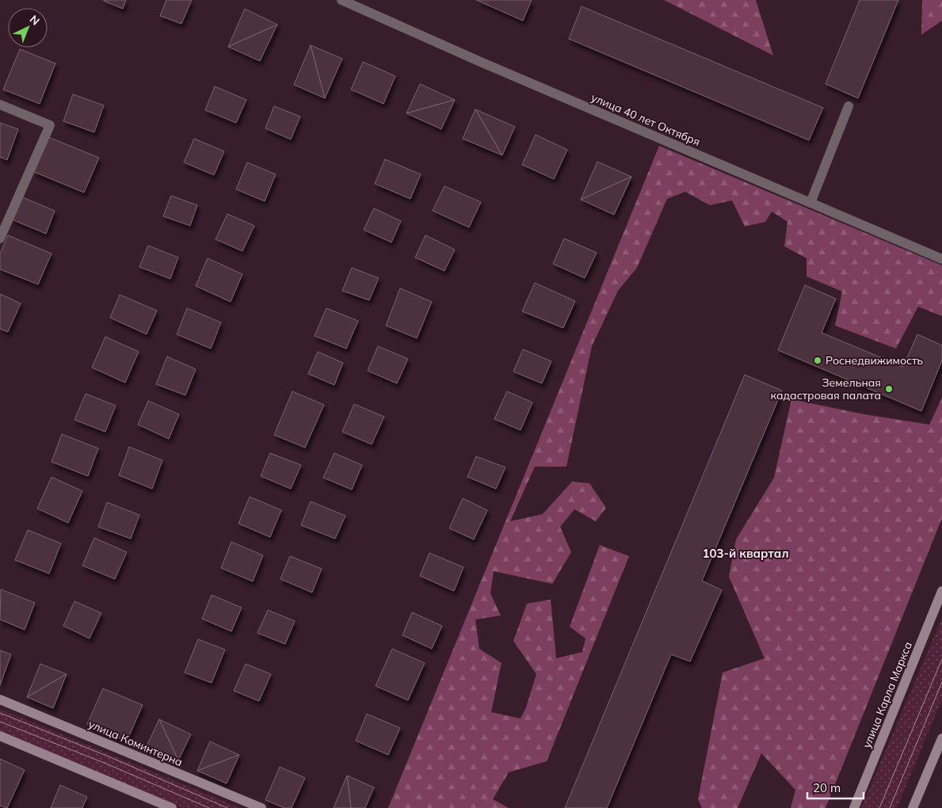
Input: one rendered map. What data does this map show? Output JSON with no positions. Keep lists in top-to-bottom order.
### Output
{
  "streets": {
    "street": ["улица 40 лет Октября", "улица Карла Маркса", "улица Коминтерна"]
  },
  "districts": ["103-й квартал"],
  "places": ["Роснедвижимость", "Земельная кадастровая палата"],
  "scale_bar": "20 m",
  "north": "top right"
}
